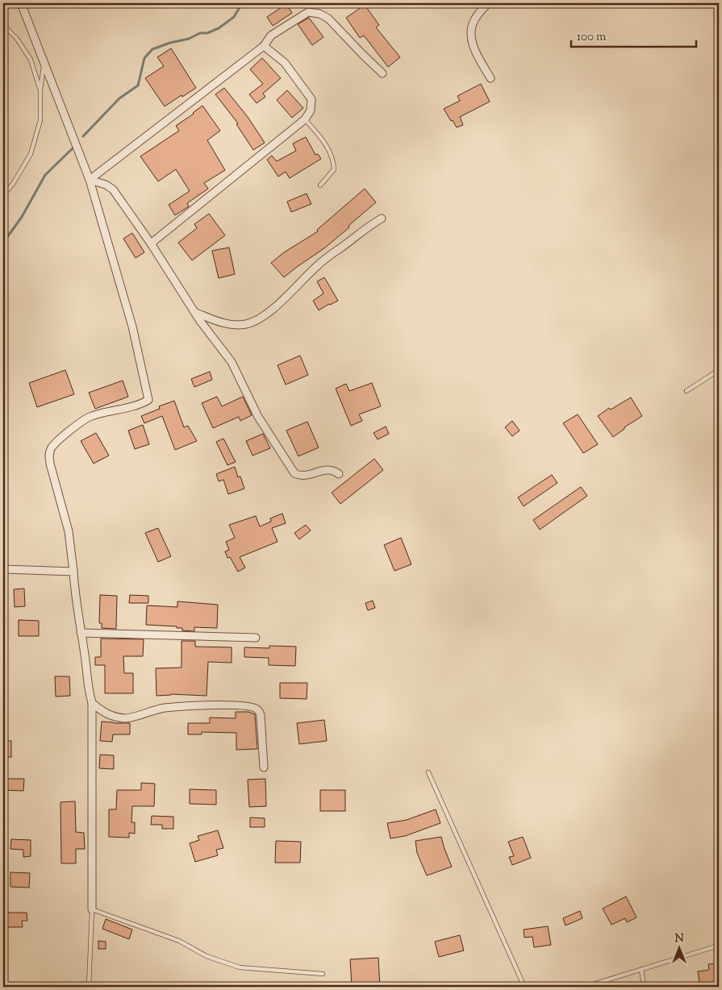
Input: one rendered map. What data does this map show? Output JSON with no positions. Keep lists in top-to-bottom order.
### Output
{
  "scale_bar": "100 m",
  "north": "top"
}
